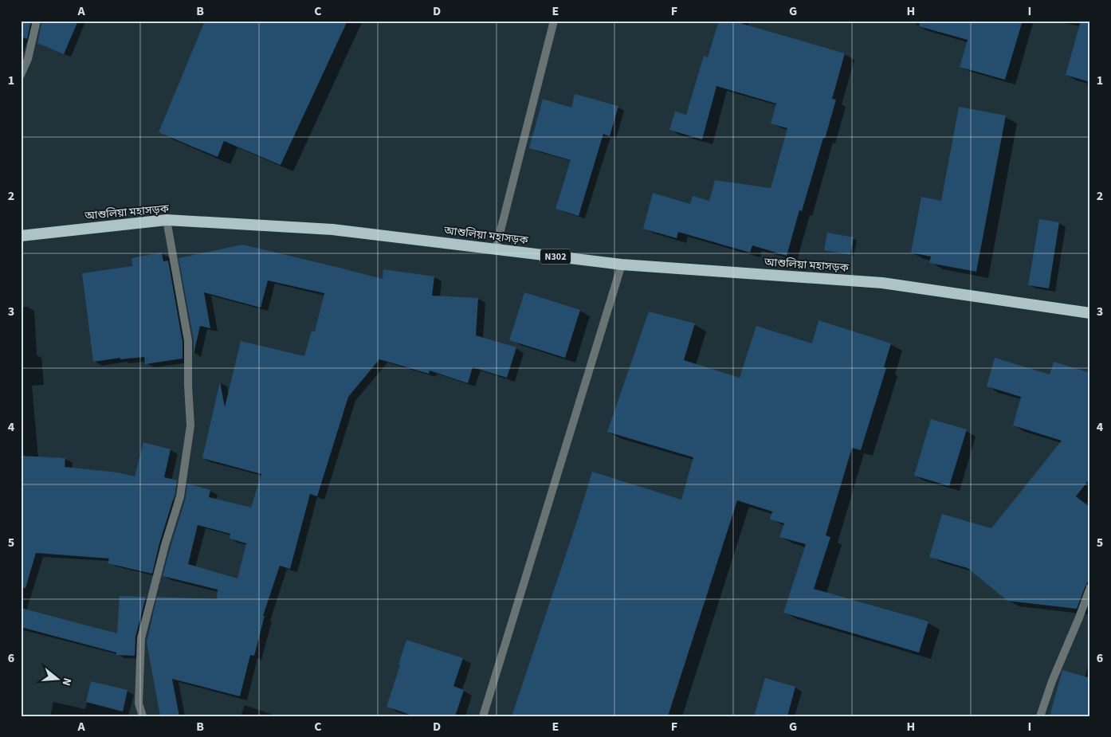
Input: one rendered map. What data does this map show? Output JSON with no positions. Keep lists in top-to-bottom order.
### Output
{
  "streets": {
    "highway": ["আশুলিয়া মহাসড়ক", "N302"]
  },
  "north": "right",
  "grid": {
    "columns": [
      "A",
      "B",
      "C",
      "D",
      "E",
      "F",
      "G",
      "H",
      "I"
    ],
    "rows": [
      "1",
      "2",
      "3",
      "4",
      "5",
      "6"
    ]
  }
}
